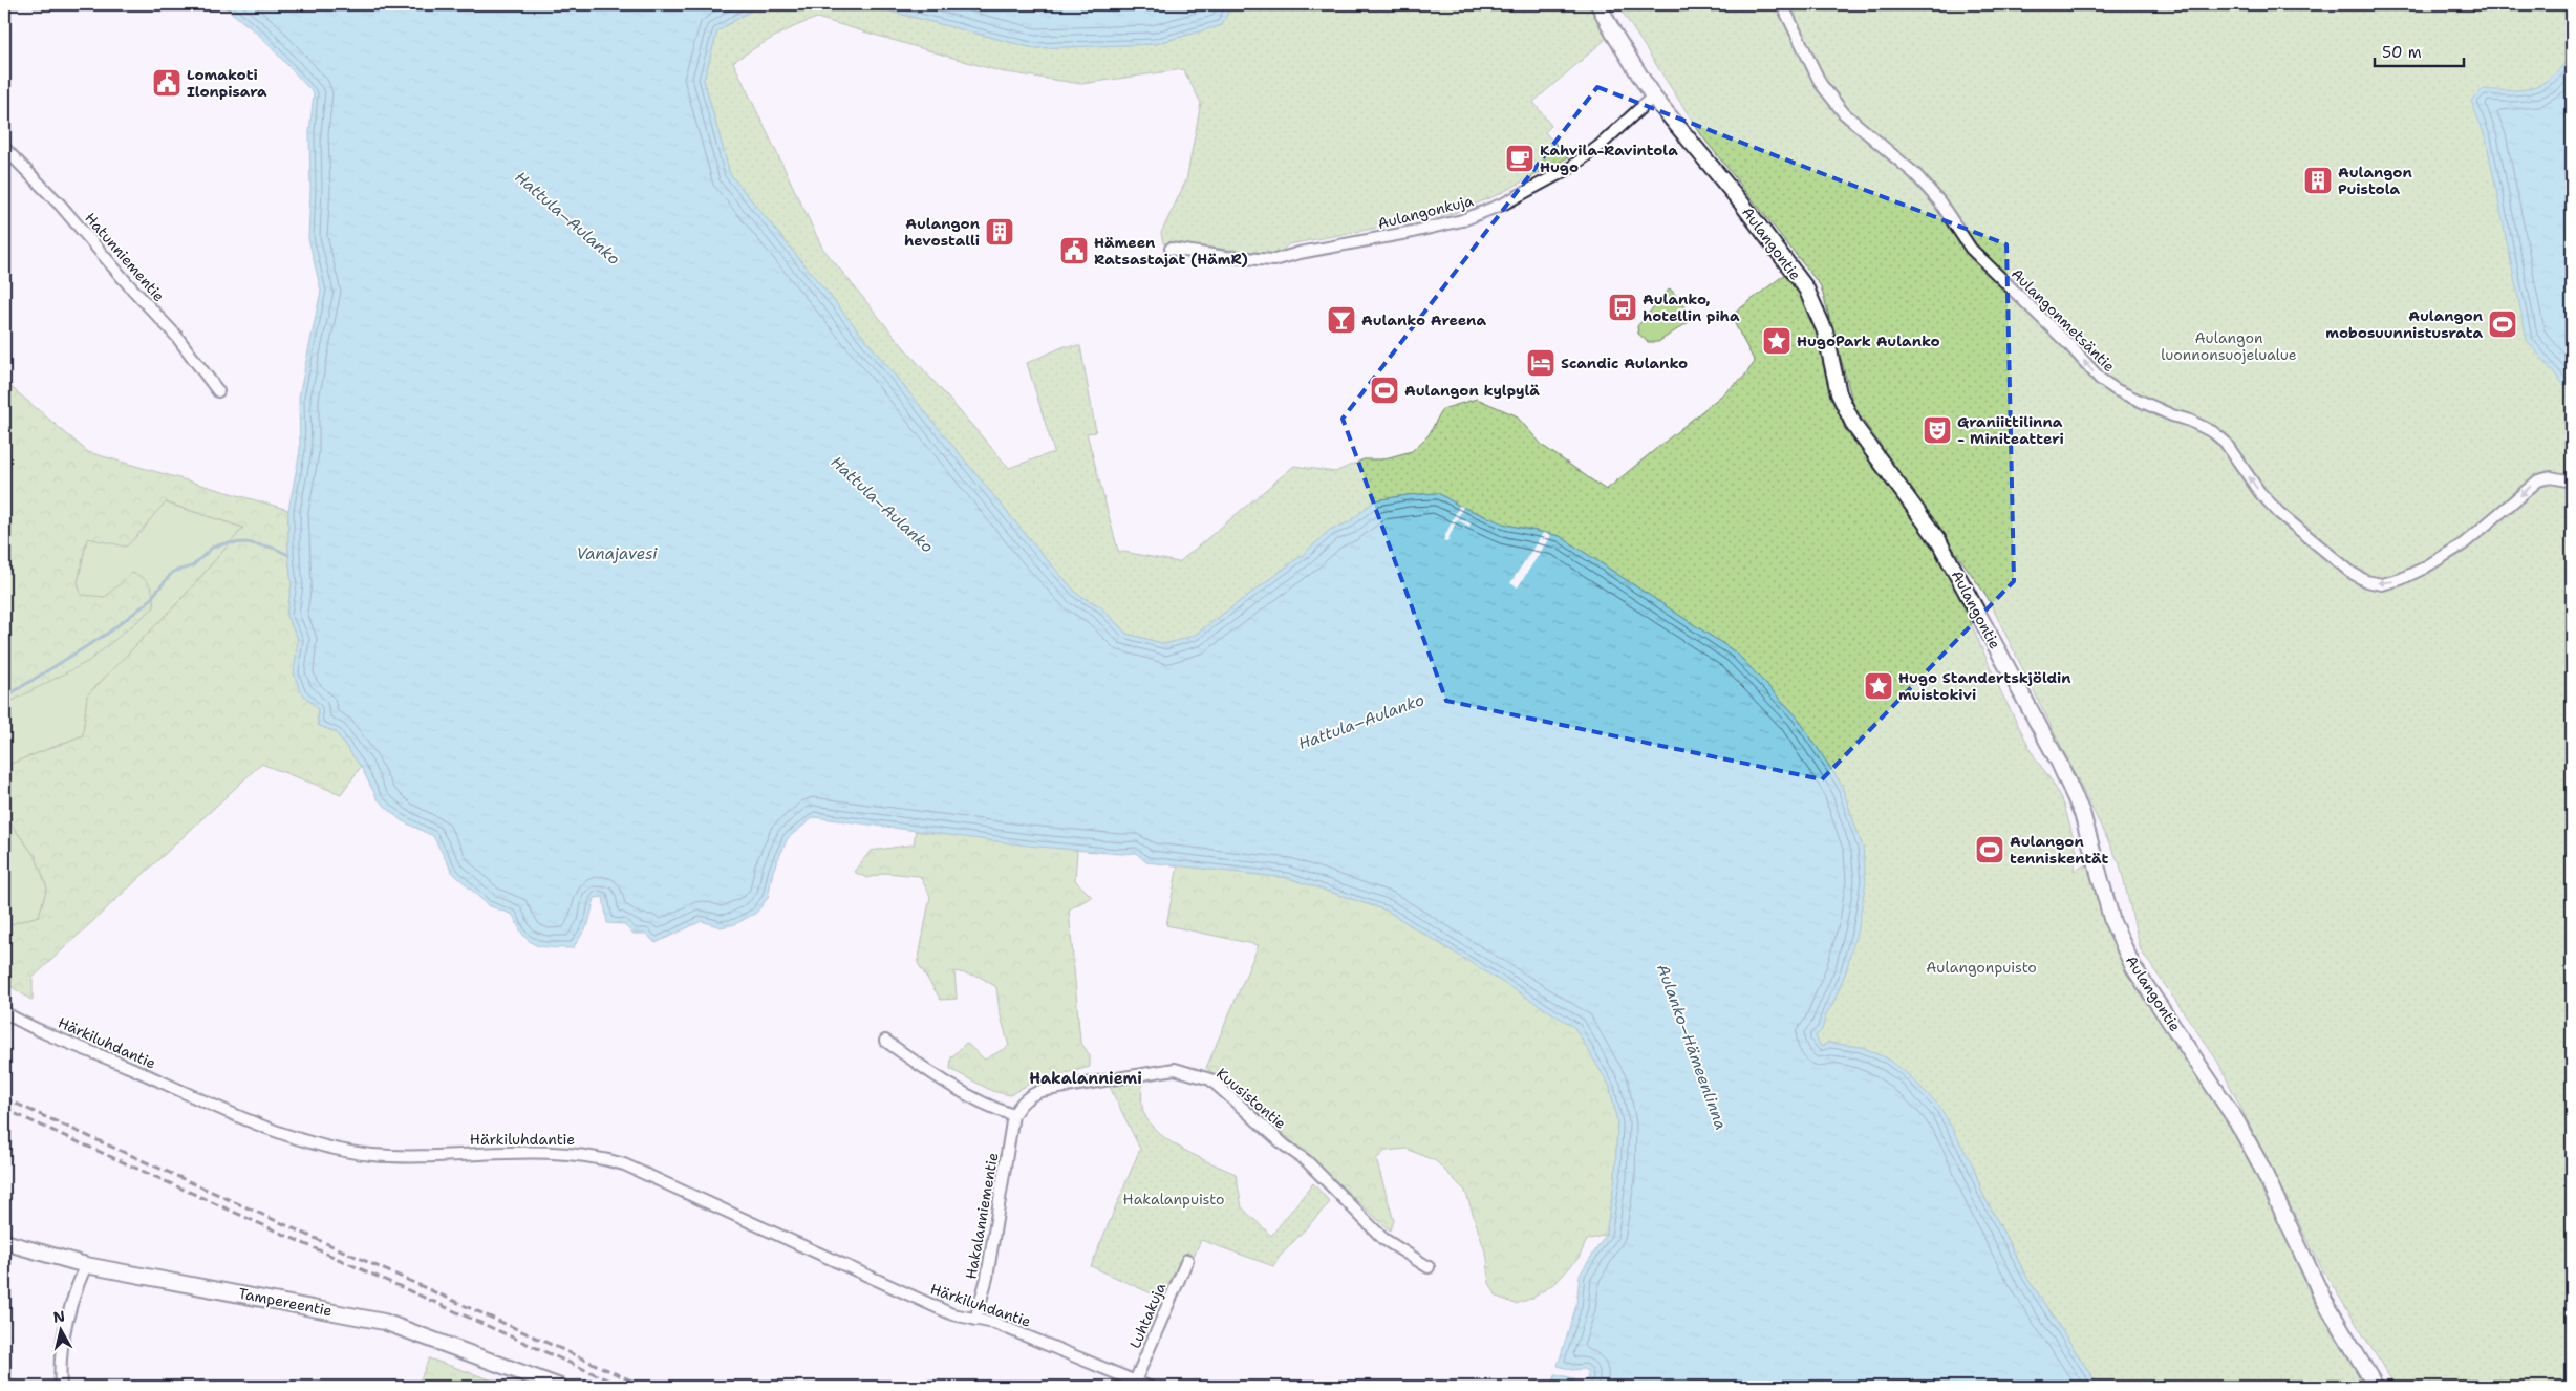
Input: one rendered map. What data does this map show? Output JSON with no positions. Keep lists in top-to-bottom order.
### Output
{
  "streets": {
    "main road": ["Aulangontie", "Tampereentie"],
    "street": [
      "Aulangonkuja",
      "Hatunniementie",
      "Aulangonmetsäntie",
      "Härkiluhdantie",
      "Kuusistontie",
      "Hakalanniementie",
      "Luhtakuja"
    ]
  },
  "crossings": [
    ["Aulangonkuja", "Aulangontie"],
    ["Härkiluhdantie", "Hakalanniementie"],
    ["Härkiluhdantie", "Luhtakuja"],
    ["Kuusistontie", "Hakalanniementie"]
  ],
  "one_way": ["Aulangonmetsäntie"],
  "districts": ["Hakalanniemi"],
  "water": ["Hattula–Aulanko", "Vanajavesi", "Aulanko–Hämeenlinna"],
  "parks": ["Aulangon luonnonsuojelualue", "Aulangonpuisto", "Hakalanpuisto"],
  "places": {
    "public building": ["Lomakoti Ilonpisara", "Hämeen Ratsastajat (HämR)"],
    "cafe": ["Kahvila-Ravintola Hugo"],
    "building": ["Aulangon Puistola", "Aulangon hevostalli"],
    "bus stop": ["Aulanko, hotellin piha"],
    "bar": ["Aulanko Areena"],
    "sports": ["Aulangon mobosuunnistusrata", "Aulangon kylpylä", "Aulangon tenniskentät"],
    "place": ["HugoPark Aulanko", "Hugo Standertskjöldin muistokivi"],
    "hotel": ["Scandic Aulanko"],
    "theatre": ["Graniittilinna - Miniteatteri"]
  },
  "scale_bar": "50 m",
  "north": "top"
}
